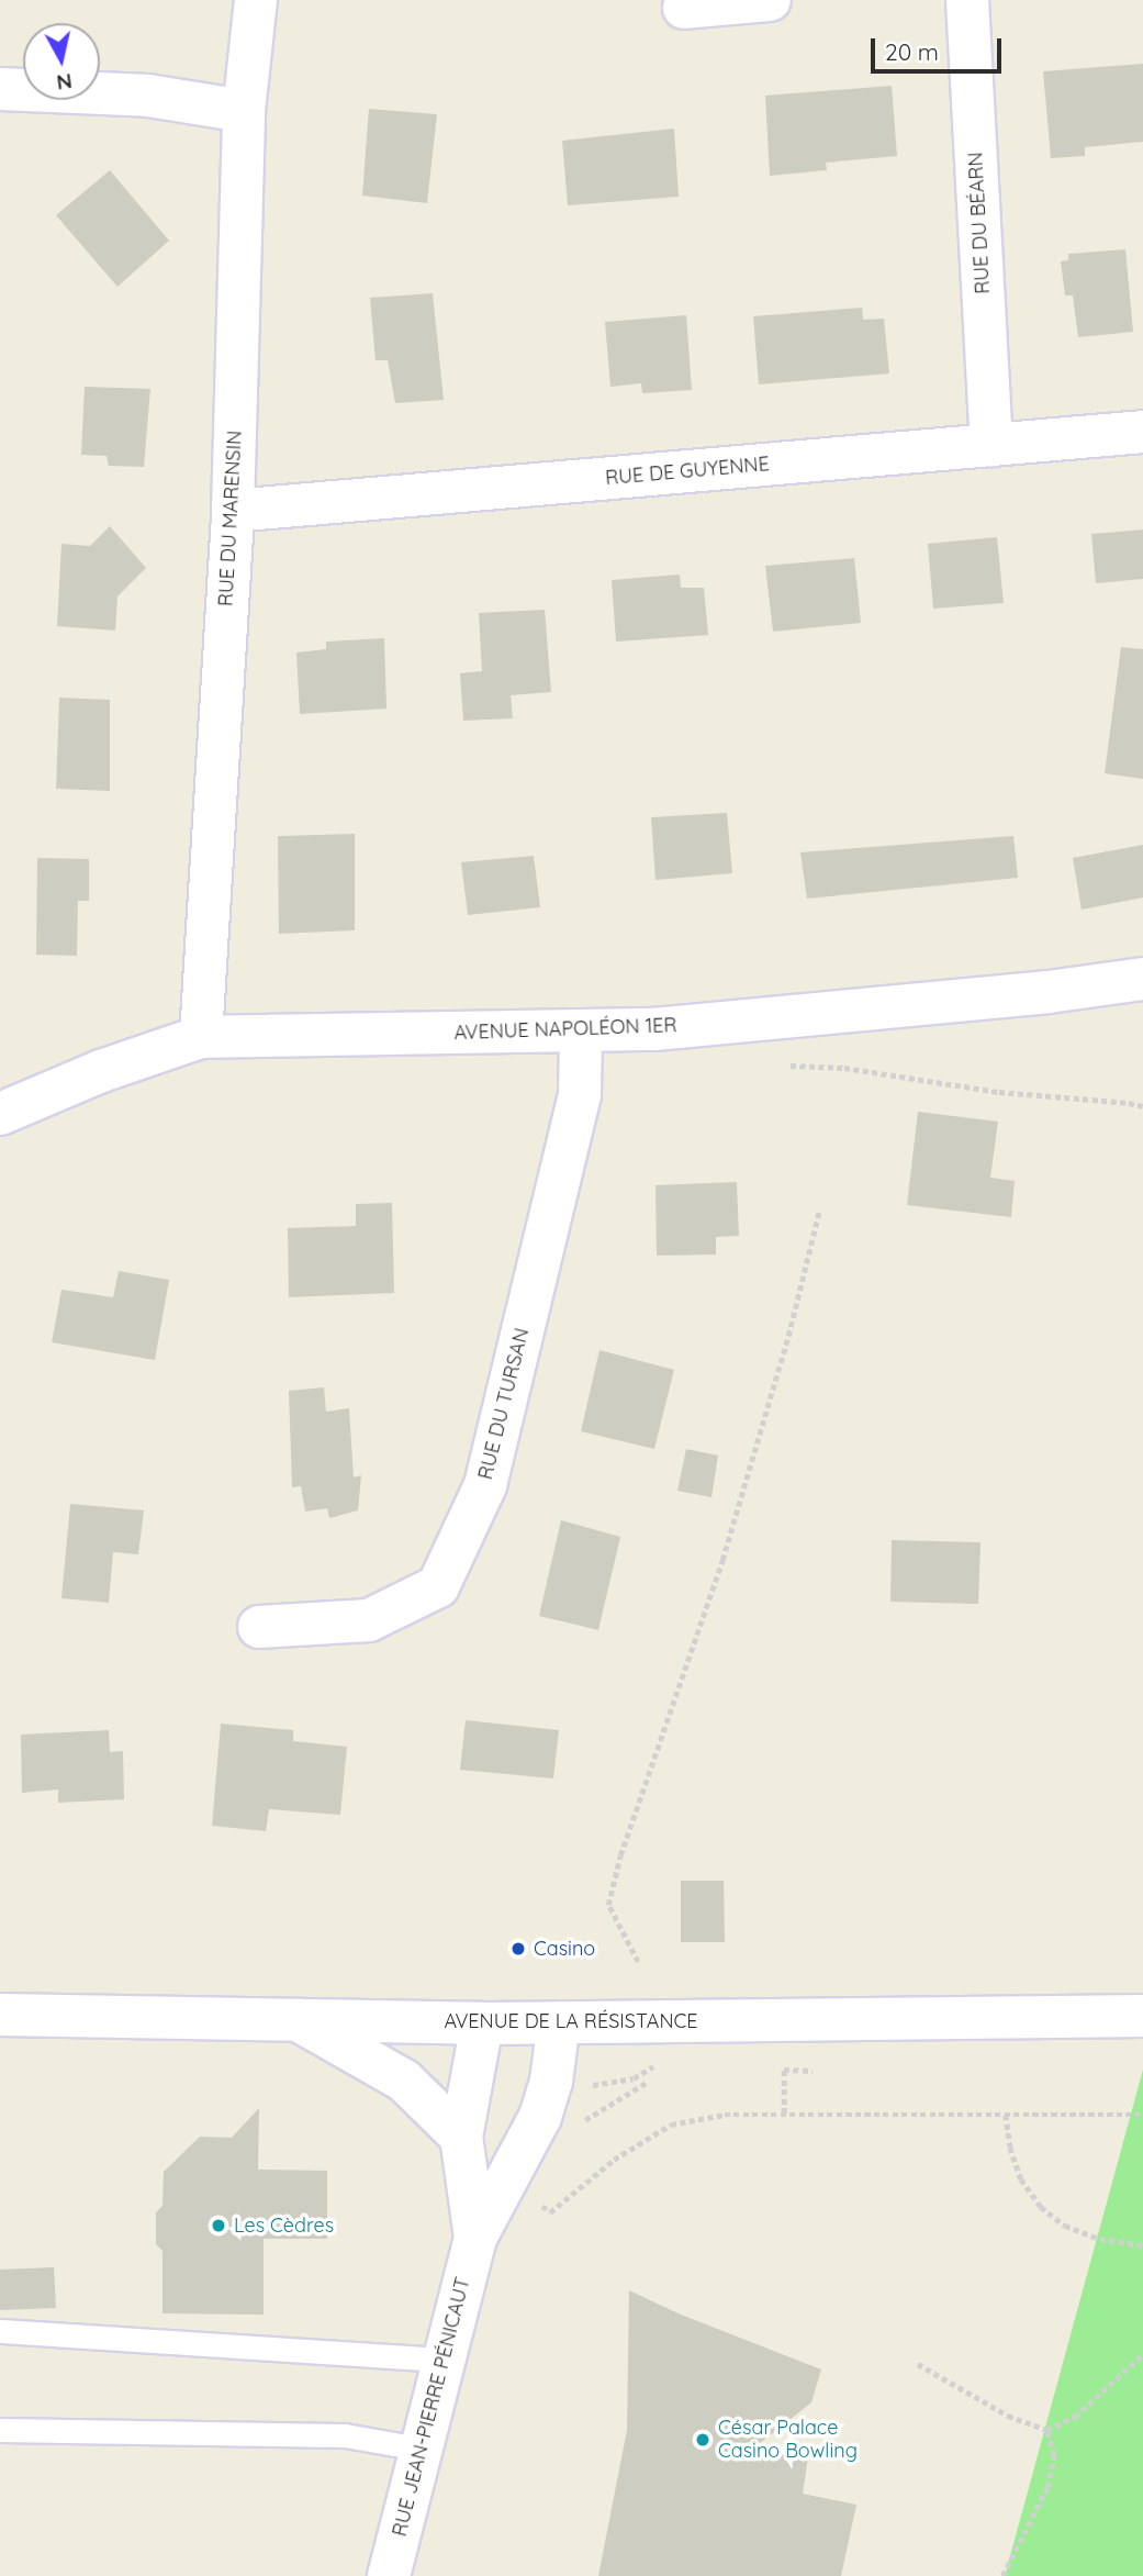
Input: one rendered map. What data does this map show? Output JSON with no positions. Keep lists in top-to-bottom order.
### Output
{
  "streets": {
    "street": [
      "RUE DU BÉARN",
      "RUE DE GUYENNE",
      "RUE DU MARENSIN",
      "AVENUE NAPOLÉON 1ER",
      "RUE DU TURSAN",
      "AVENUE DE LA RÉSISTANCE",
      "RUE JEAN-PIERRE PÉNICAUT"
    ]
  },
  "crossings": [
    ["RUE DU BÉARN", "RUE DE GUYENNE"],
    ["RUE DE GUYENNE", "RUE DU MARENSIN"],
    ["RUE DU MARENSIN", "AVENUE NAPOLÉON 1ER"],
    ["AVENUE NAPOLÉON 1ER", "RUE DU TURSAN"],
    ["AVENUE DE LA RÉSISTANCE", "RUE JEAN-PIERRE PÉNICAUT"]
  ],
  "places": ["Casino", "Les Cèdres", "César Palace Casino Bowling"],
  "scale_bar": "20 m",
  "north": "bottom"
}
